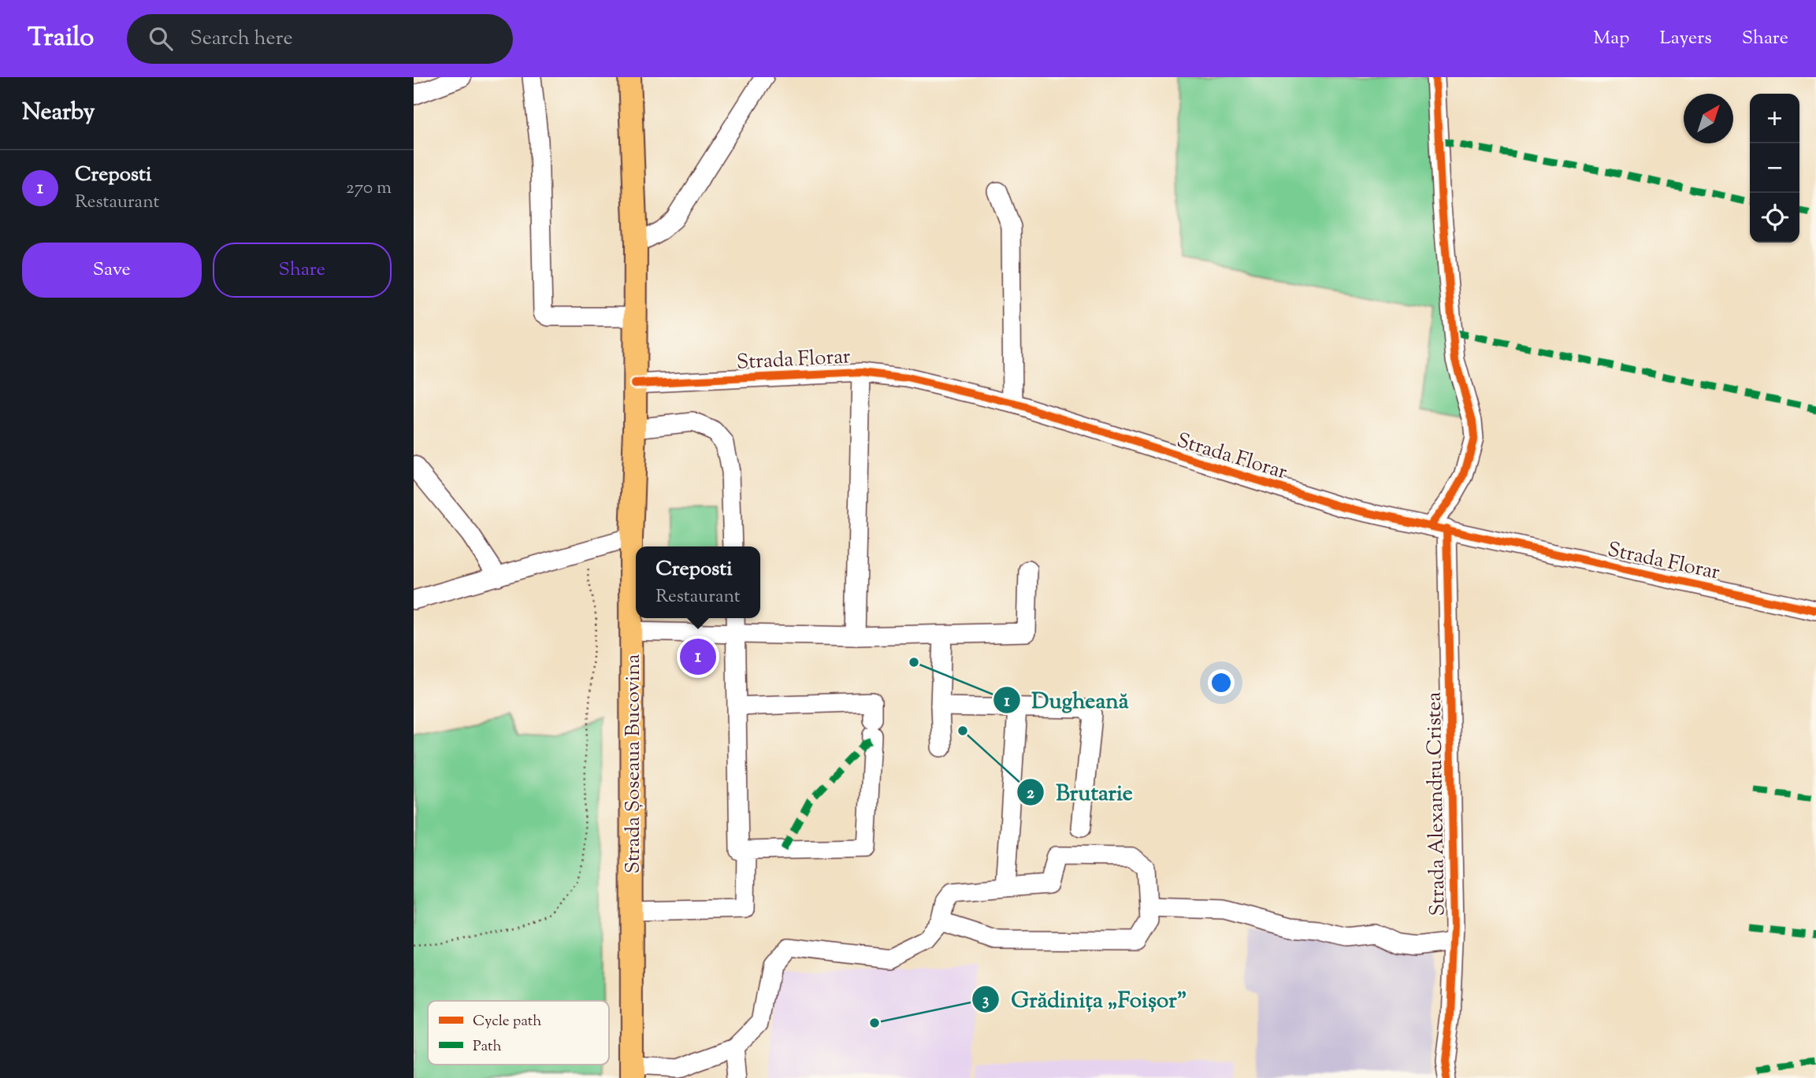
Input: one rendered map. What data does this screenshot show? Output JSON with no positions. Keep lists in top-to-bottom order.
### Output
{
  "streets": {
    "main road": ["Strada Șoseaua Bucovina"],
    "street": ["Strada Florar", "Strada Alexandru Cristea"]
  },
  "crossings": [
    ["Strada Florar", "Strada Șoseaua Bucovina"],
    ["Strada Florar", "Strada Alexandru Cristea"]
  ],
  "places": ["Dugheană", "Brutarie", "Grădinița „Foișor”"],
  "legend": ["Cycle path", "Path"],
  "north": "top right",
  "page": {
    "header": "Trailo",
    "search": "Search here",
    "nav": ["Map", "Layers", "Share"],
    "heading": "Nearby",
    "map_buttons": ["+", "−"],
    "list": [
      {
        "mark": "1",
        "name": "Creposti",
        "note": "Restaurant",
        "value": "270 m"
      }
    ],
    "buttons": ["Save", "Share"],
    "popup": ["Creposti", "Restaurant"],
    "pins": "1"
  }
}
